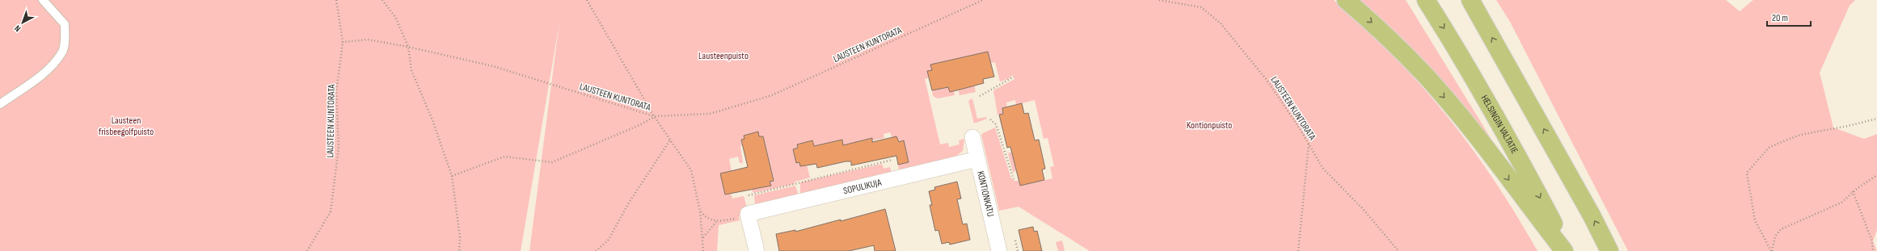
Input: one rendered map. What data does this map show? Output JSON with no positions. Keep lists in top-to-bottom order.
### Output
{
  "streets": {
    "highway": ["HELSINGIN VALTATIE"],
    "street": ["SOPULIKUJA", "KONTIONKATU"],
    "path": ["LAUSTEEN KUNTORATA"]
  },
  "crossings": [
    ["SOPULIKUJA", "KONTIONKATU"]
  ],
  "parks": ["Lausteenpuisto", "Lausteen frisbeegolfpuisto", "Kontionpuisto"],
  "scale_bar": "20 m",
  "north": "bottom left"
}
